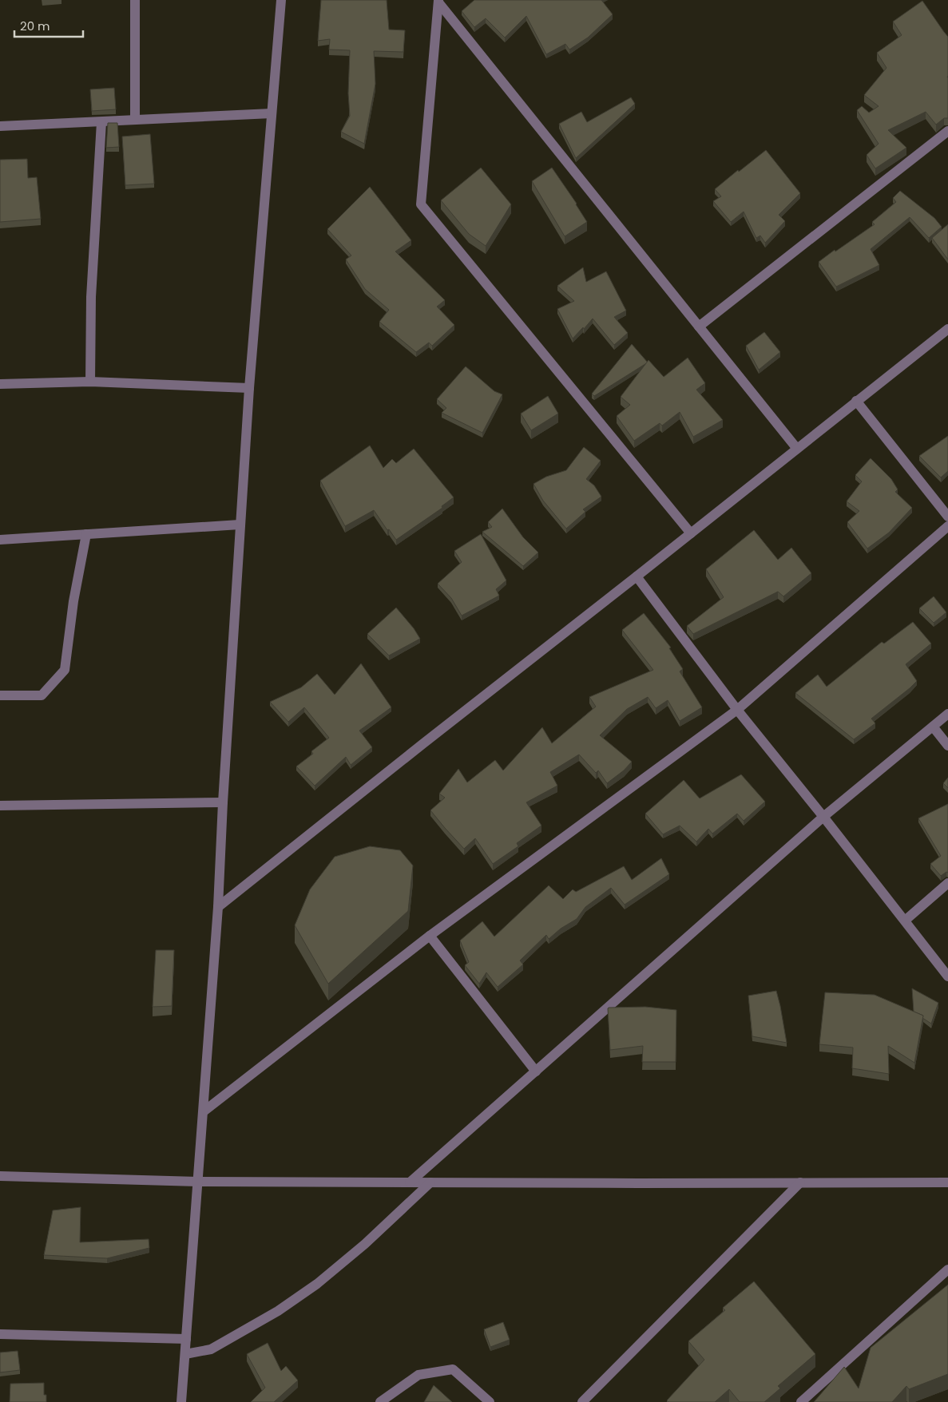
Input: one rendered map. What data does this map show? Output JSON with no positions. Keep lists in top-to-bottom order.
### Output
{
  "scale_bar": "20 m"
}
